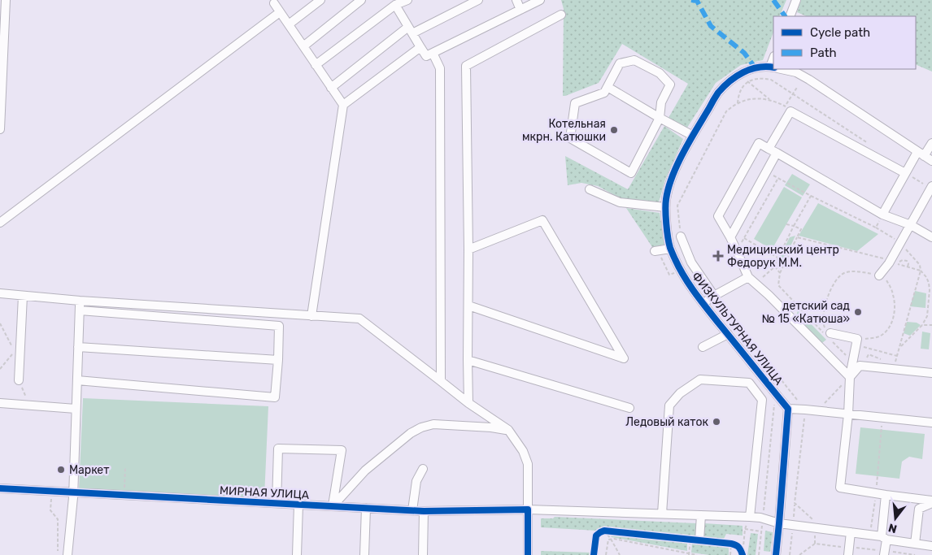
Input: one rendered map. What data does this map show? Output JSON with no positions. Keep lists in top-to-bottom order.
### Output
{
  "streets": {
    "street": ["ФИЗКУЛЬТУРНАЯ УЛИЦА", "МИРНАЯ УЛИЦА"]
  },
  "places": {
    "other": [
      "Котельная мкрн. Катюшки",
      "детский сад № 15 «Катюша»",
      "Ледовый каток",
      "Маркет"
    ],
    "health": ["Медицинский центр Федорук М.М."]
  },
  "legend": ["Cycle path", "Path"],
  "north": "bottom"
}
